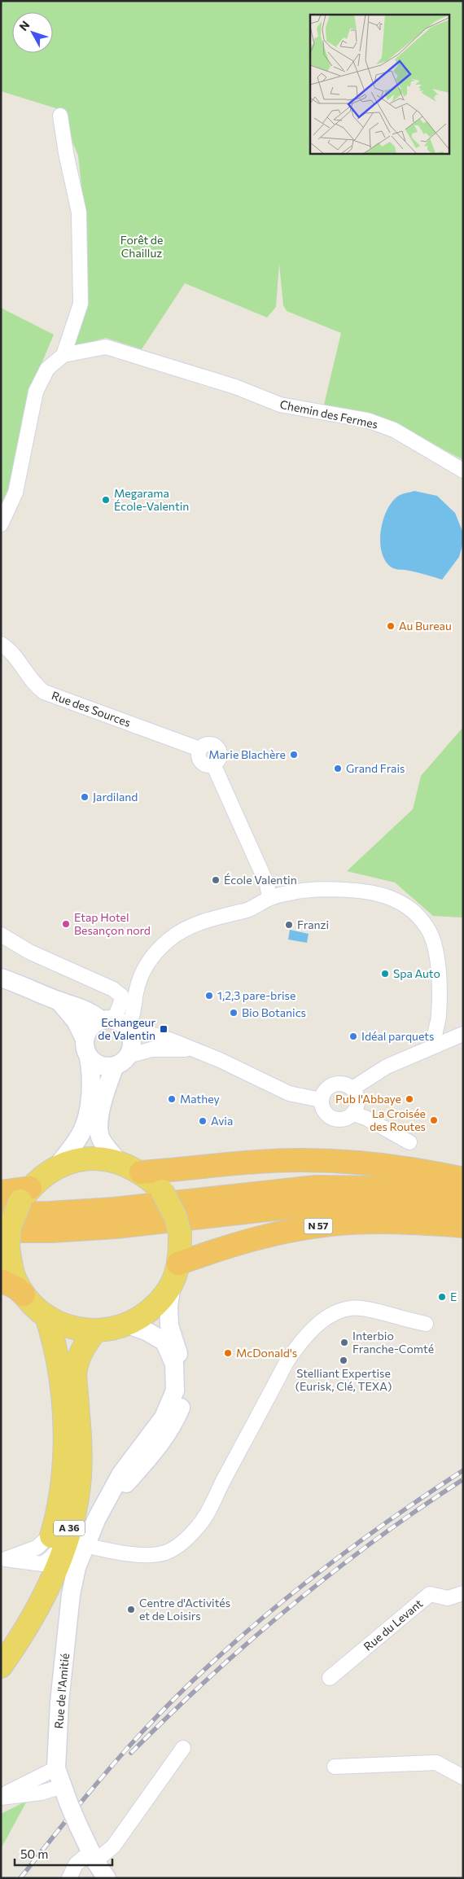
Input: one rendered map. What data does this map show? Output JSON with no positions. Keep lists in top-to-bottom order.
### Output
{
  "streets": {
    "highway": ["N 57"],
    "main road": ["A 36"],
    "street": [
      "Chemin des Fermes",
      "Rue des Sources",
      "Rue du Levant",
      "Rue de l'Amitié"
    ]
  },
  "crossings": [
    ["N 57", "Rue de l'Amitié"],
    ["A 36", "Rue de l'Amitié"]
  ],
  "parks": ["Forêt de Chailluz"],
  "places": {
    "other": [
      "Megarama École-Valentin",
      "Au Bureau",
      "Marie Blachère",
      "Grand Frais",
      "Jardiland",
      "École Valentin",
      "Etap Hotel Besançon nord",
      "Franzi",
      "Spa Auto",
      "1,2,3 pare-brise",
      "Bio Botanics",
      "Idéal parquets",
      "Mathey",
      "Pub l'Abbaye",
      "La Croisée des Routes",
      "Avia",
      "E",
      "Interbio Franche-Comté",
      "McDonald's",
      "Stelliant Expertise (Eurisk, Clé, TEXA)",
      "Centre d'Activités et de Loisirs"
    ],
    "transit": ["Echangeur de Valentin"]
  },
  "scale_bar": "50 m",
  "north": "top left"
}
